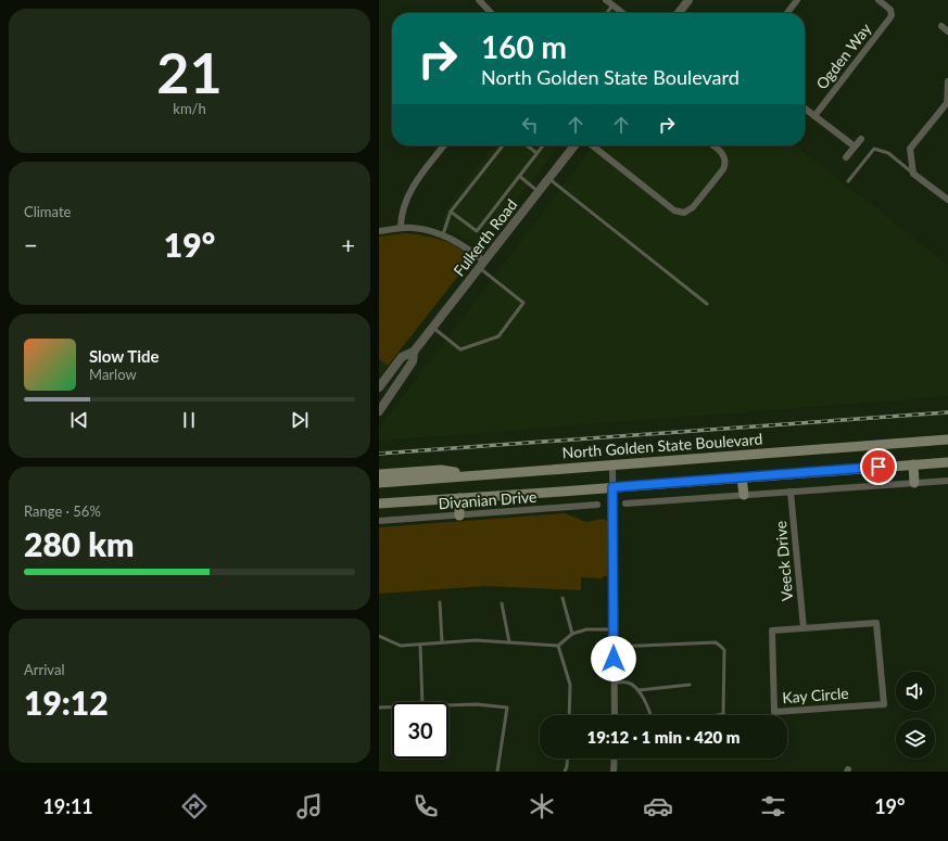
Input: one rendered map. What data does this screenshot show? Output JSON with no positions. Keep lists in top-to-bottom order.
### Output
{
  "streets": {
    "main road": ["North Golden State Boulevard"],
    "street": [
      "Ogden Way",
      "Fulkerth Road",
      "Divanian Drive",
      "Veeck Drive",
      "Kay Circle"
    ]
  },
  "crossings": [
    ["Veeck Drive", "Kay Circle"]
  ],
  "page": {
    "tile": [
      ["21", "km/h"],
      "Climate",
      ["Range · 56%", "280 km"],
      ["Arrival", "19:12"]
    ],
    "turn": ["160 m", "North Golden State Boulevard"],
    "heat": ["−", "19°", "+"],
    "song": ["Slow Tide", "Marlow"],
    "limit": "30",
    "trip": "19:12 · 1 min · 420 m",
    "tabs": ["19:11", "19°"]
  }
}
